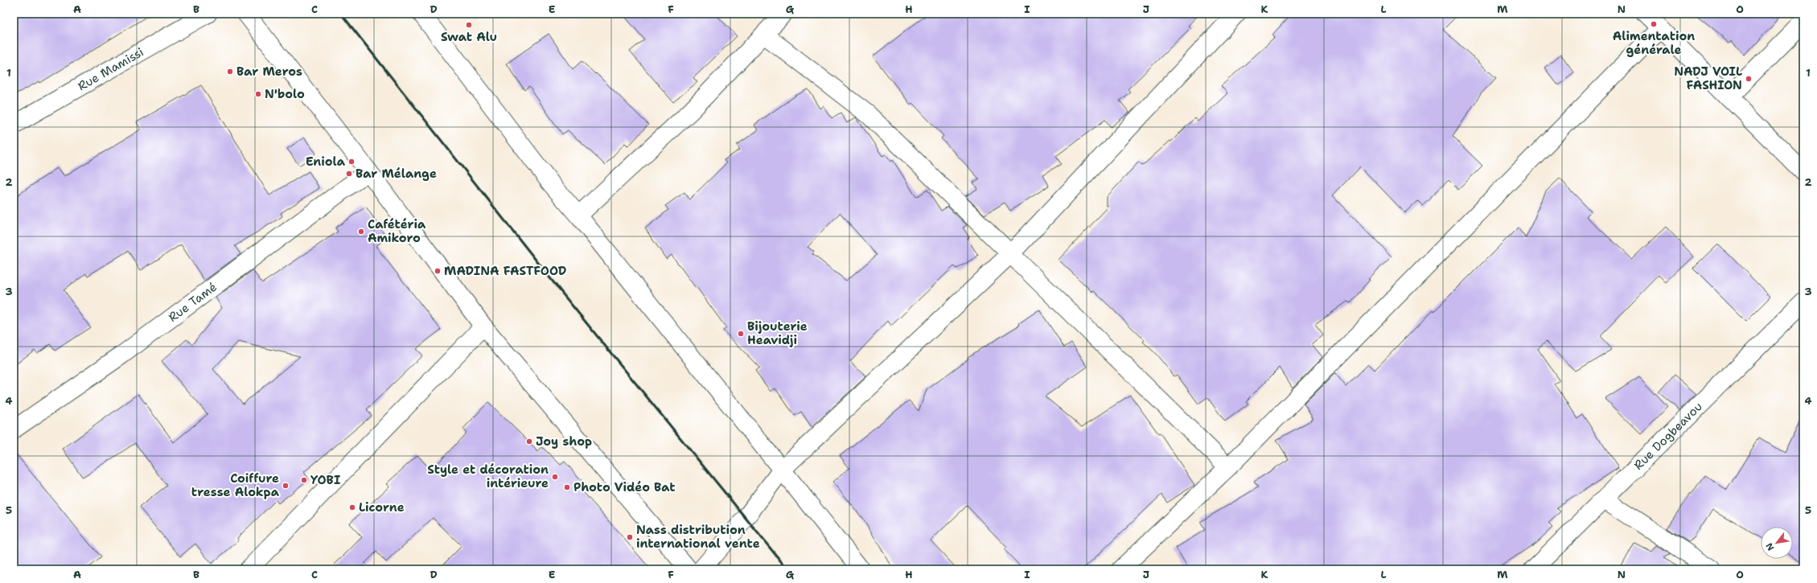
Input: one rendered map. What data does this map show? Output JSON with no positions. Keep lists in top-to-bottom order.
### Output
{
  "streets": {
    "street": ["Rue Mamissi", "Rue Tamé", "Rue Dogbeavou"]
  },
  "places": [
    "Alimentation générale",
    "Swat Alu",
    "Bar Meros",
    "NADJ VOIL FASHION",
    "N'bolo",
    "Eniola",
    "Bar Mélange",
    "Cafétéria Amikoro",
    "MADINA FASTFOOD",
    "Bijouterie Heavidji",
    "Joy shop",
    "Style et décoration intérieure",
    "YOBI",
    "Coiffure tresse Alokpa",
    "Photo Vidéo Bat",
    "Licorne",
    "Nass distribution international vente"
  ],
  "north": "bottom left",
  "grid": {
    "columns": [
      "A",
      "B",
      "C",
      "D",
      "E",
      "F",
      "G",
      "H",
      "I",
      "J",
      "K",
      "L",
      "M",
      "N",
      "O"
    ],
    "rows": [
      "1",
      "2",
      "3",
      "4",
      "5"
    ]
  }
}
